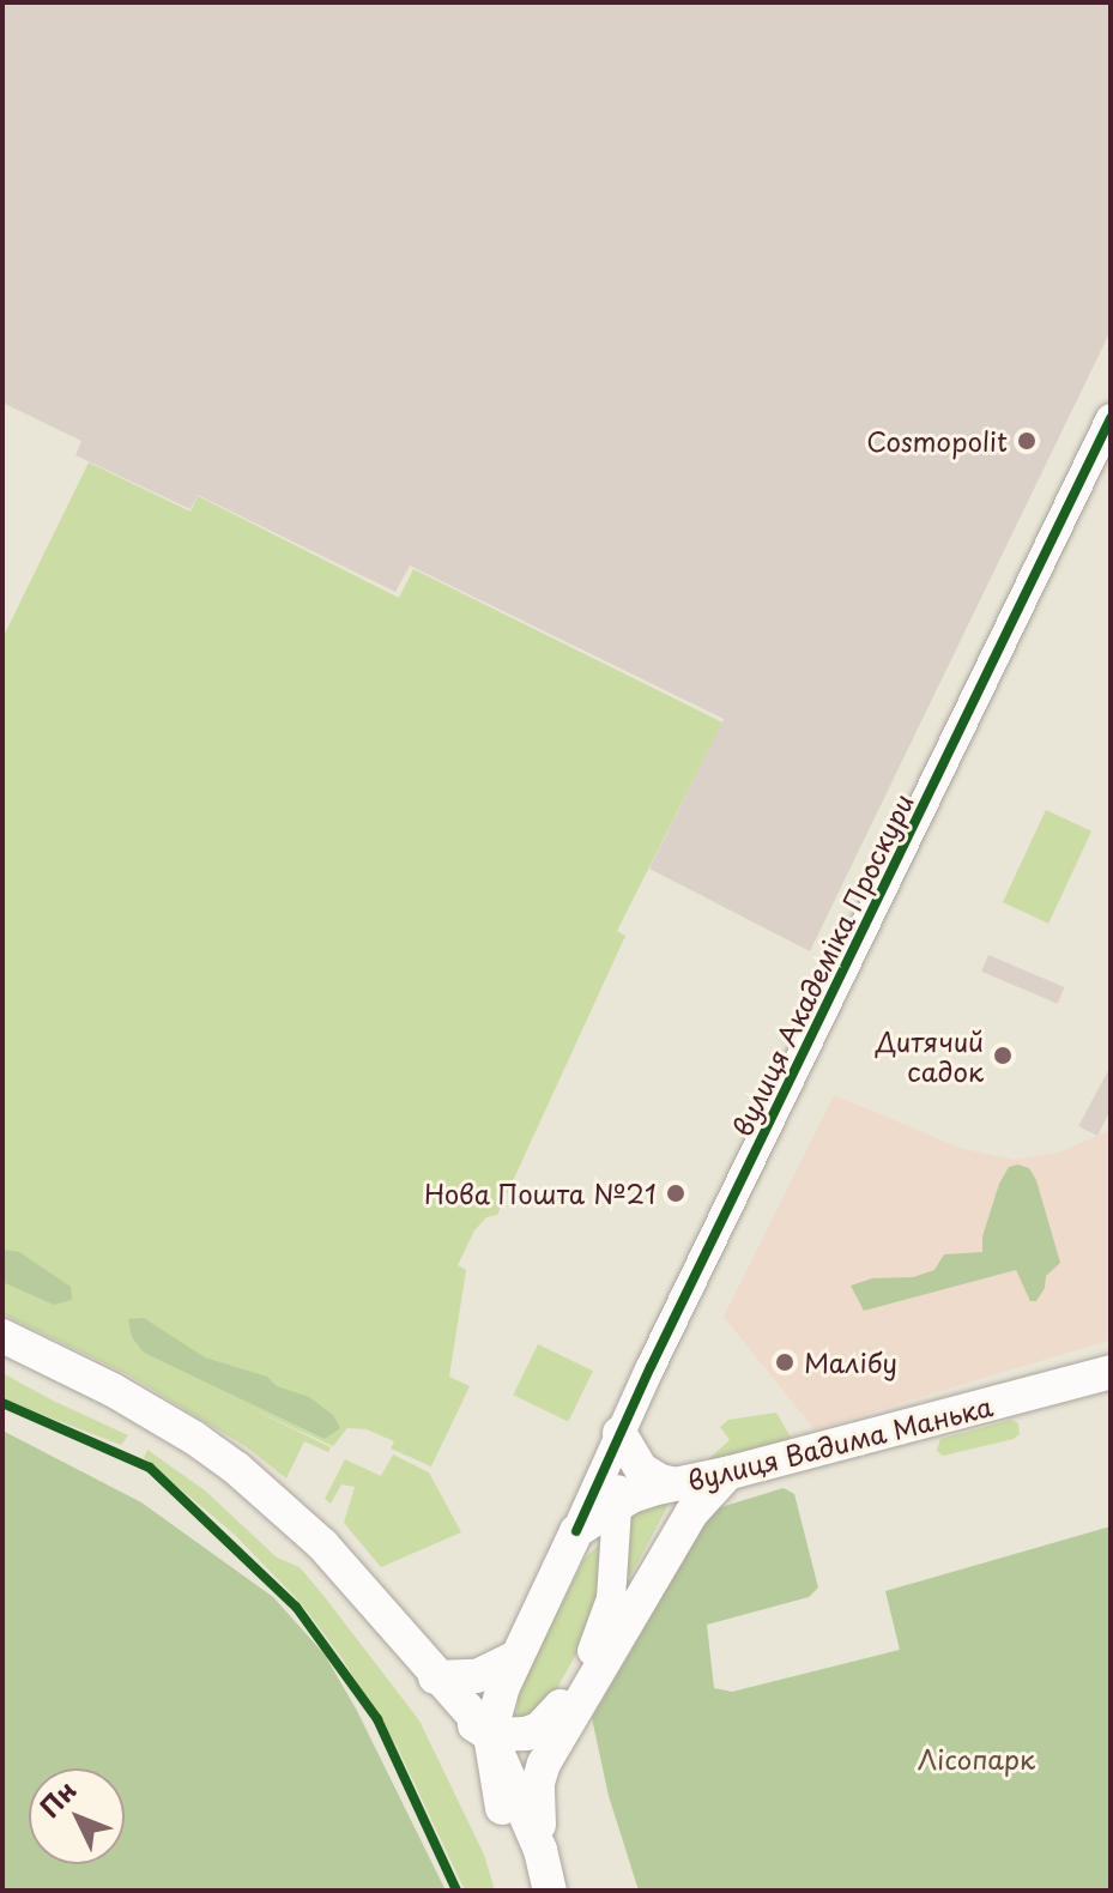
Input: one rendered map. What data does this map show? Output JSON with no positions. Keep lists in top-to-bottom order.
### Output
{
  "streets": {
    "main road": ["вулиця Академіка Проскури", "вулиця Вадима Манька"]
  },
  "crossings": [
    ["вулиця Академіка Проскури", "вулиця Вадима Манька"]
  ],
  "parks": ["Лісопарк"],
  "places": [
    "Cosmopolit",
    "Дитячий садок",
    "Нова Пошта №21",
    "Малібу"
  ],
  "north": "top left"
}
